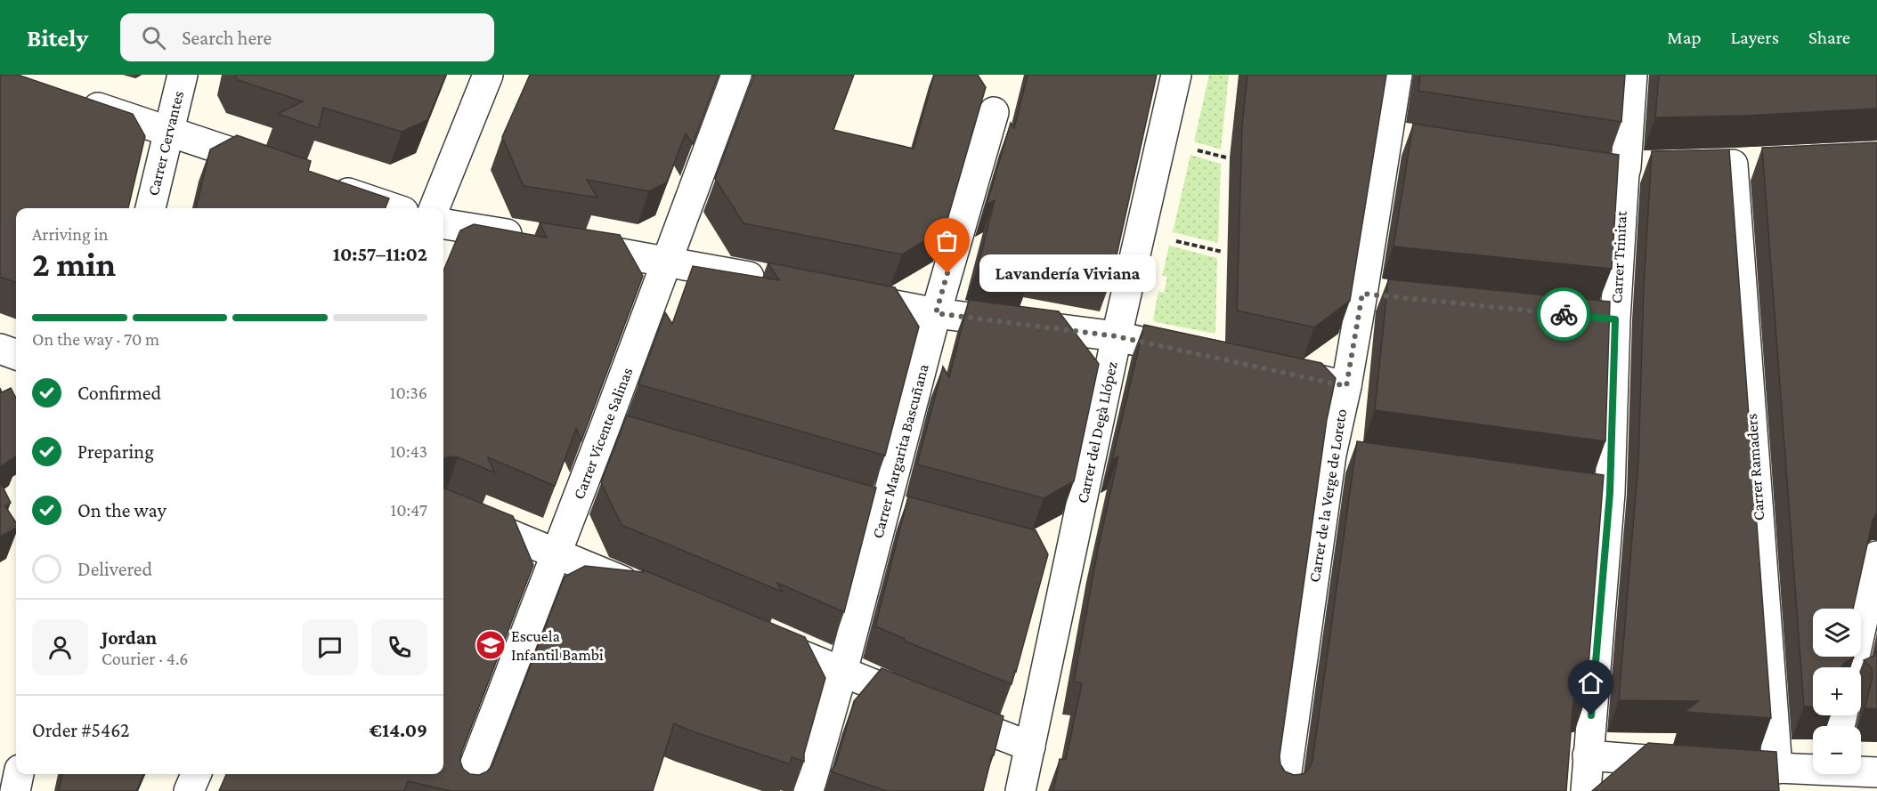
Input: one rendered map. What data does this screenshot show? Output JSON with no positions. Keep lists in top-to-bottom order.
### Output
{
  "streets": {
    "street": [
      "Carrer Cervantes",
      "Carrer Trinitat",
      "Carrer del Degà Llópez",
      "Carrer Vicente Salinas",
      "Carrer Margarita Bascuñana",
      "Carrer Ramaders",
      "Carrer de la Verge de Loreto"
    ]
  },
  "places": {
    "other": ["Lavandería Viviana"],
    "school or university": ["Escuela Infantil Bambi"]
  },
  "page": {
    "header": "Bitely",
    "search": "Search here",
    "nav": ["Map", "Layers", "Share"],
    "heading": ["2 min", "Arriving in", "10:57–11:02"],
    "panel": [
      "Jordan",
      "Courier · 4.6",
      "Order #5462",
      "€14.09"
    ],
    "bubble": "Lavandería Viviana",
    "bar": "On the way · 70 m",
    "list": [
      ["Confirmed", "10:36"],
      ["Preparing", "10:43"],
      ["On the way", "10:47"],
      "Delivered"
    ],
    "map_buttons": ["+", "−"]
  }
}
